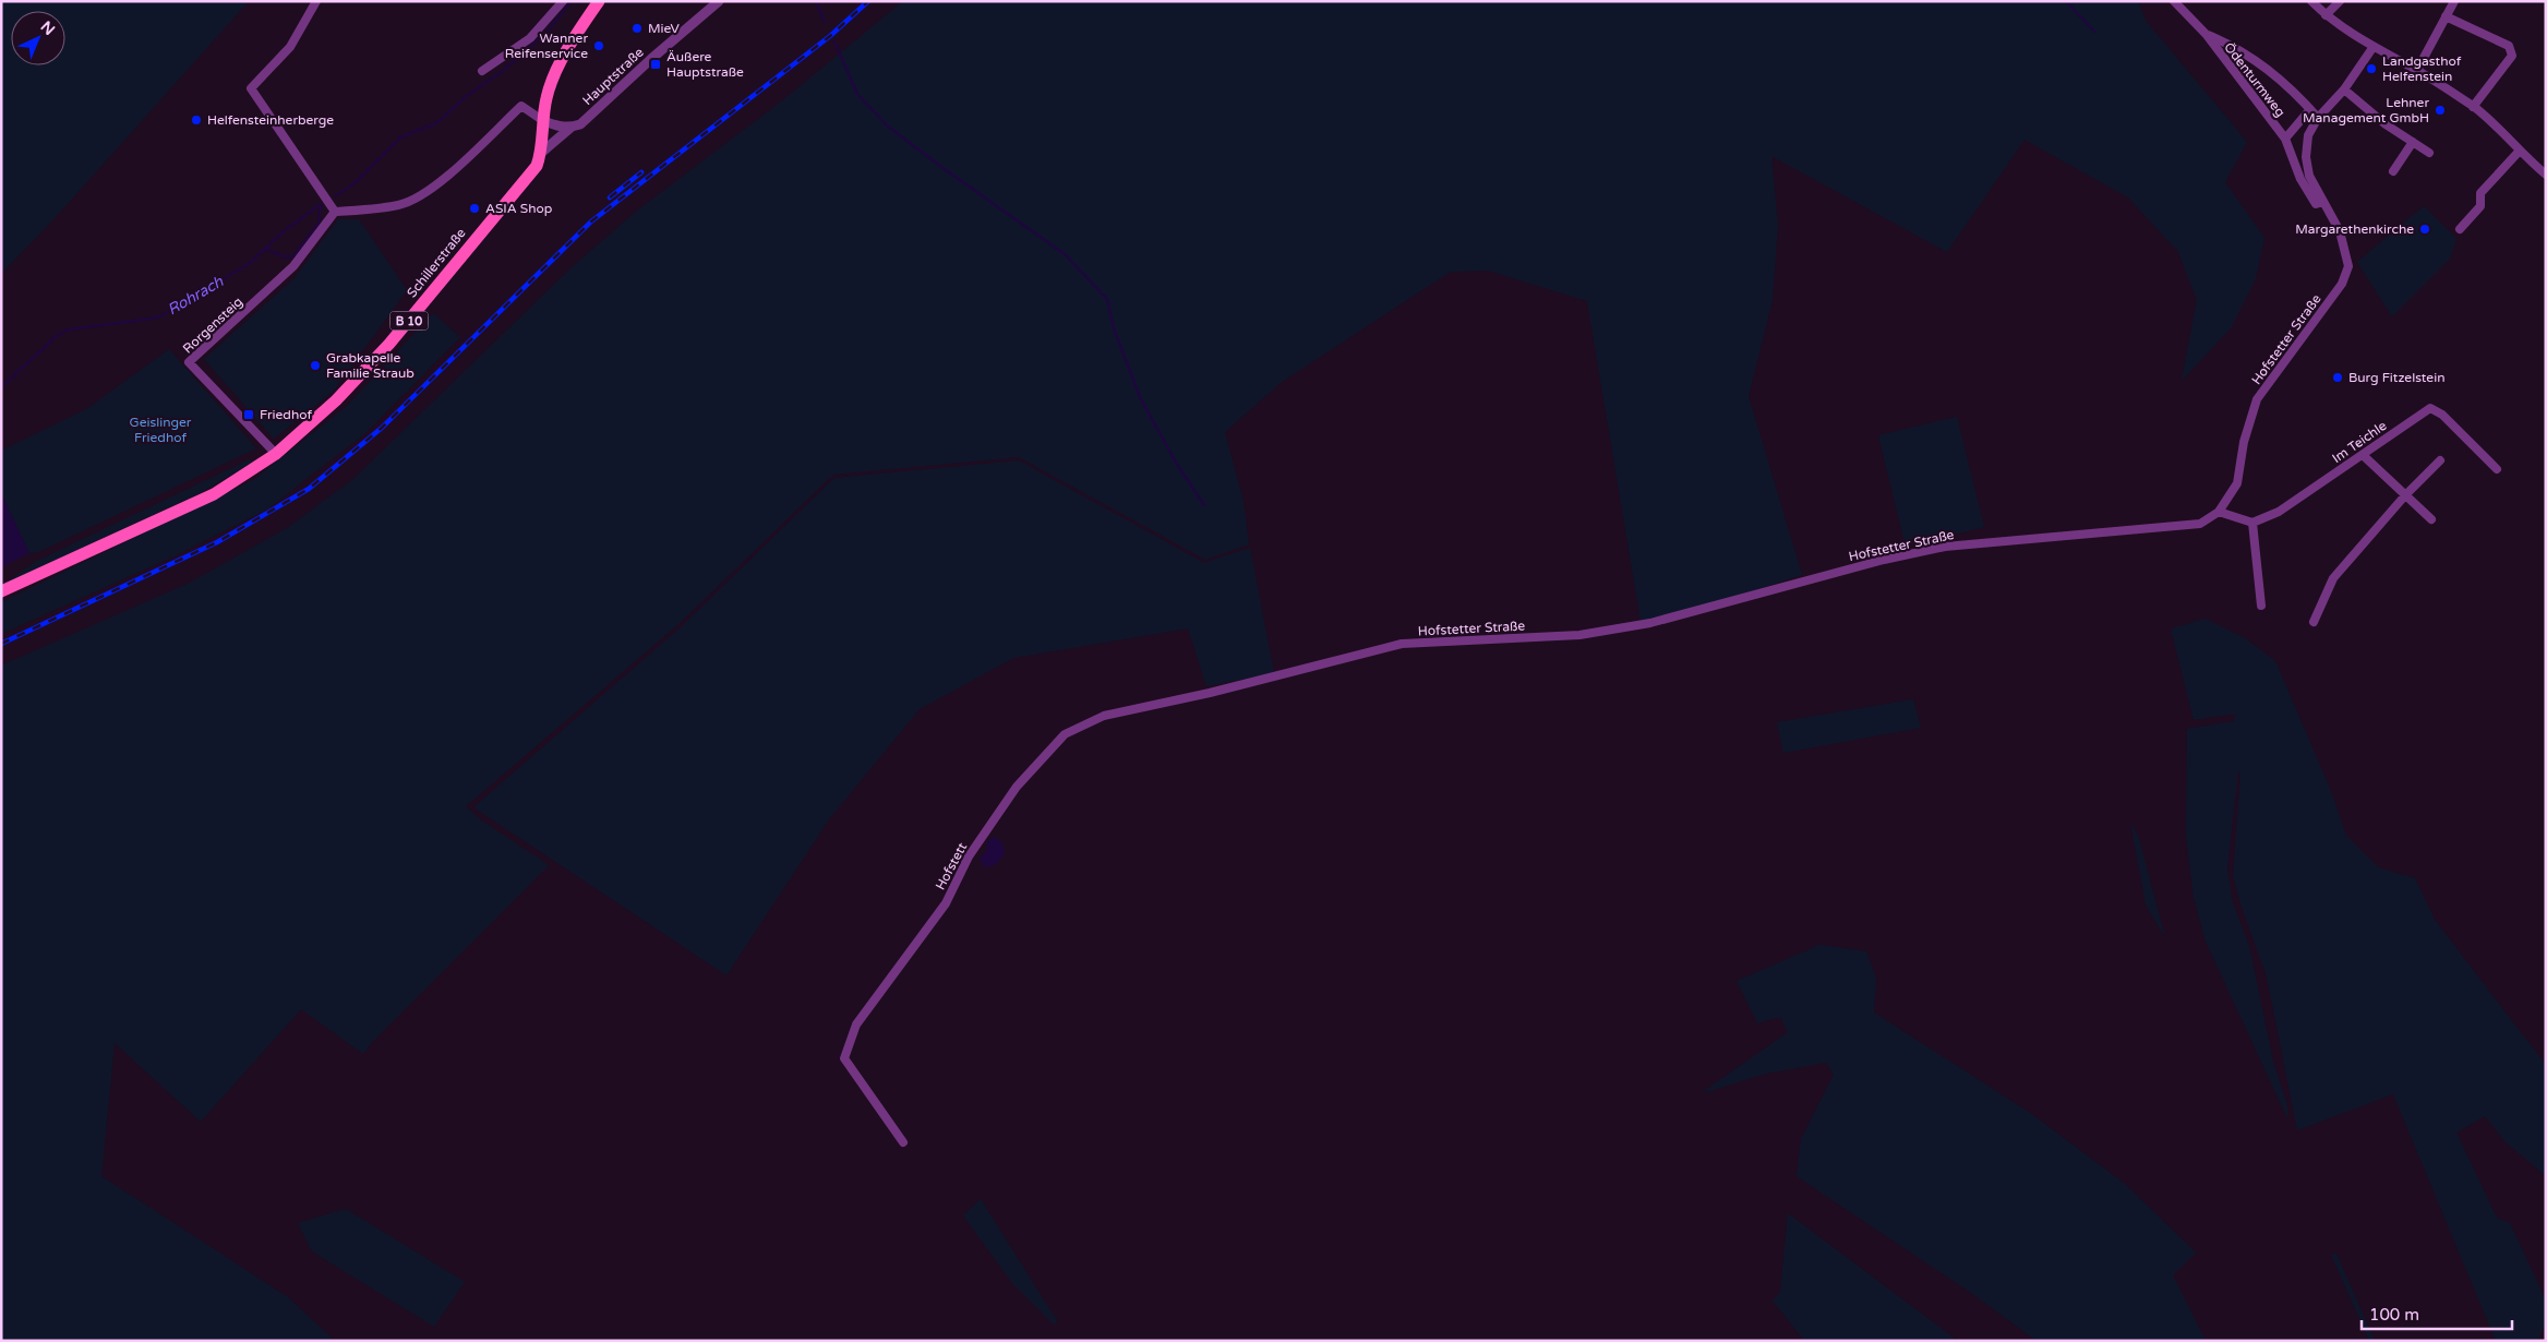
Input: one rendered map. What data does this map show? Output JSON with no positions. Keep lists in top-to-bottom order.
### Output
{
  "streets": {
    "main road": ["Schillerstraße", "B 10"],
    "street": [
      "Hauptstraße",
      "Ödenturmweg",
      "Rorgensteig",
      "Hofstetter Straße",
      "Im Teichle",
      "Hofstett"
    ]
  },
  "crossings": [
    ["Hauptstraße", "Schillerstraße"],
    ["Ödenturmweg", "Hofstetter Straße"],
    ["Schillerstraße", "B 10"],
    ["Schillerstraße", "Rorgensteig"],
    ["B 10", "Rorgensteig"],
    ["Hofstetter Straße", "Hofstett"]
  ],
  "water": ["Rohrach"],
  "parks": ["Geislinger Friedhof"],
  "places": {
    "other": [
      "MieV",
      "Wanner Reifenservice",
      "Landgasthof Helfenstein",
      "Lehner Management GmbH",
      "Helfensteinherberge",
      "ASIA Shop",
      "Margarethenkirche",
      "Grabkapelle Familie Straub",
      "Burg Fitzelstein"
    ],
    "transit": ["Äußere Hauptstraße", "Friedhof"]
  },
  "scale_bar": "100 m",
  "north": "top right"
}
